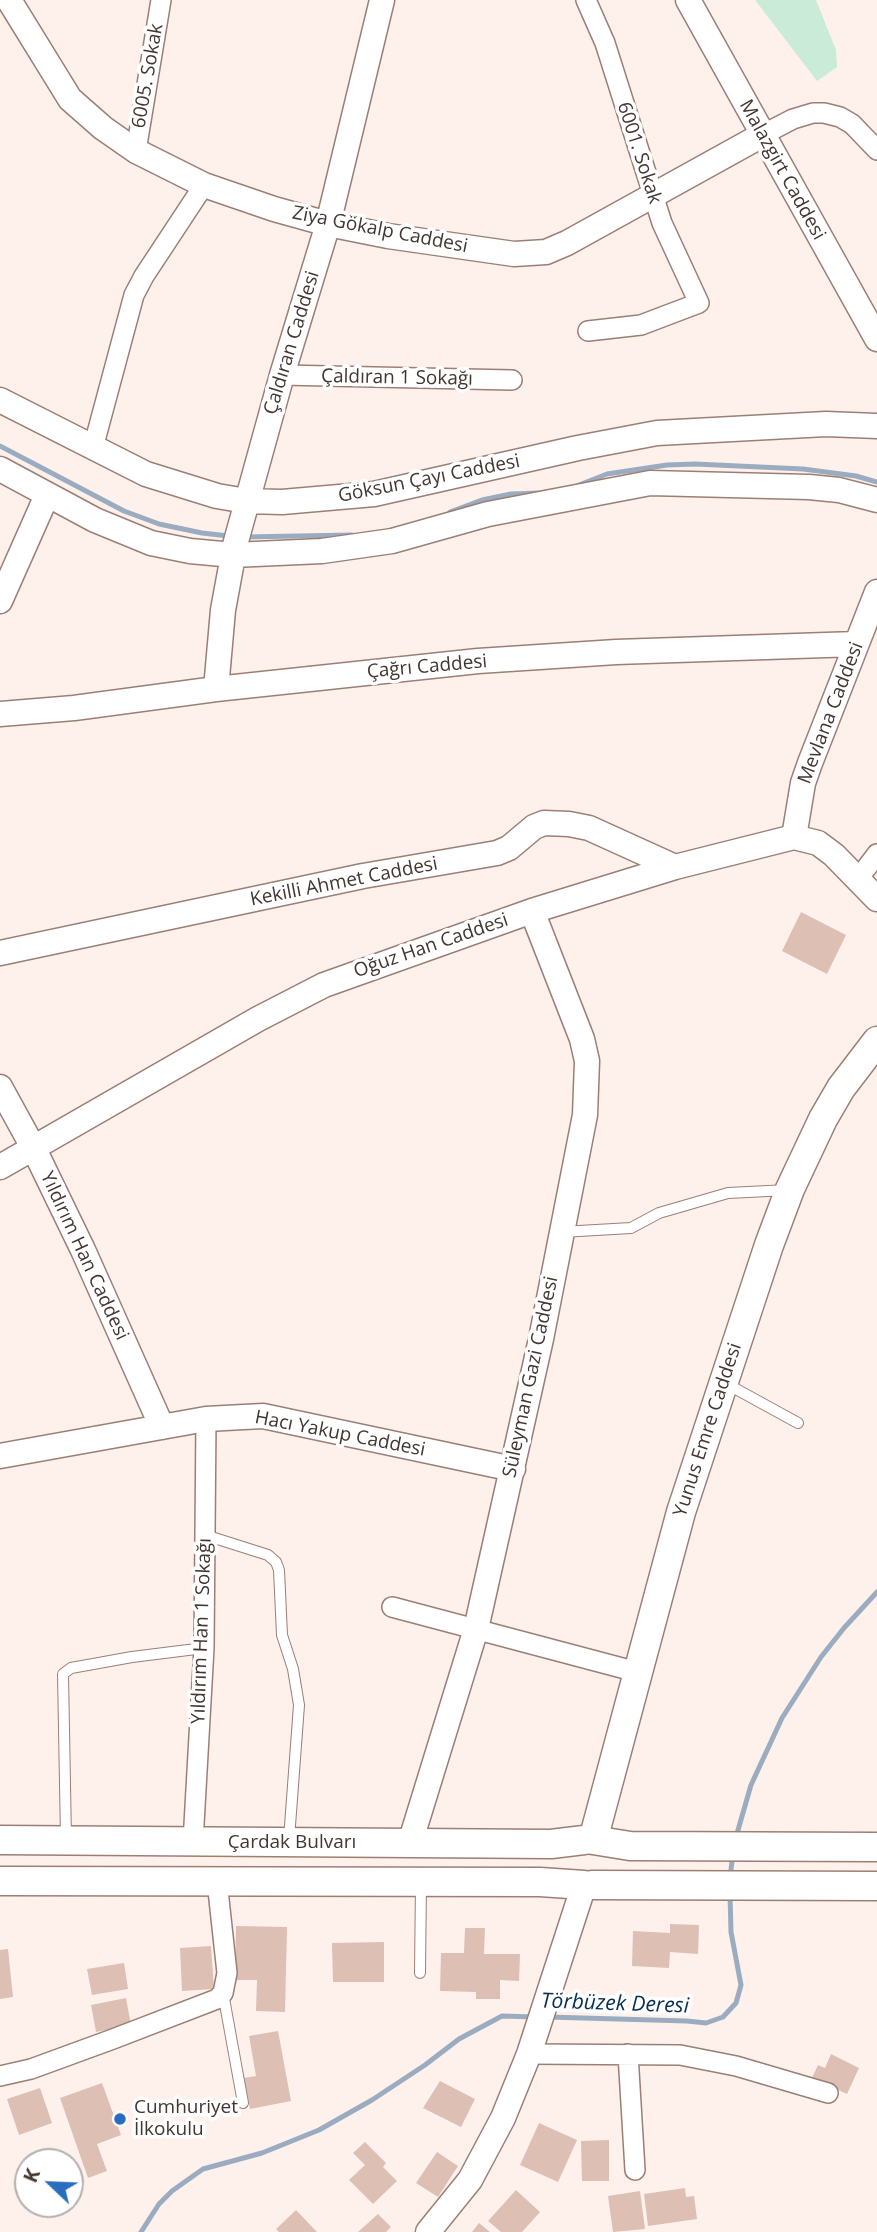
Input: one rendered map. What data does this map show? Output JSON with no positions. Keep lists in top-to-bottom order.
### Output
{
  "streets": {
    "main road": ["Yunus Emre Caddesi", "Çardak Bulvarı"],
    "street": [
      "6005. Sokak",
      "6001. Sokak",
      "Malazgirt Caddesi",
      "Ziya Gökalp Caddesi",
      "Çaldıran Caddesi",
      "Çaldıran 1 Sokağı",
      "Göksun Çayı Caddesi",
      "Çağrı Caddesi",
      "Mevlana Caddesi",
      "Kekilli Ahmet Caddesi",
      "Oğuz Han Caddesi",
      "Yıldırım Han Caddesi",
      "Süleyman Gazi Caddesi",
      "Hacı Yakup Caddesi",
      "Yıldırım Han 1 Sokağı"
    ]
  },
  "crossings": [
    ["6005. Sokak", "Ziya Gökalp Caddesi"],
    ["6001. Sokak", "Ziya Gökalp Caddesi"],
    ["Malazgirt Caddesi", "Ziya Gökalp Caddesi"],
    ["Ziya Gökalp Caddesi", "Çaldıran Caddesi"],
    ["Çaldıran Caddesi", "Çaldıran 1 Sokağı"],
    ["Çaldıran Caddesi", "Göksun Çayı Caddesi"],
    ["Çaldıran Caddesi", "Çağrı Caddesi"],
    ["Çağrı Caddesi", "Mevlana Caddesi"],
    ["Mevlana Caddesi", "Oğuz Han Caddesi"],
    ["Kekilli Ahmet Caddesi", "Oğuz Han Caddesi"],
    ["Oğuz Han Caddesi", "Yıldırım Han Caddesi"],
    ["Oğuz Han Caddesi", "Süleyman Gazi Caddesi"],
    ["Yıldırım Han Caddesi", "Hacı Yakup Caddesi"],
    ["Süleyman Gazi Caddesi", "Hacı Yakup Caddesi"],
    ["Süleyman Gazi Caddesi", "Çardak Bulvarı"],
    ["Yunus Emre Caddesi", "Çardak Bulvarı"],
    ["Hacı Yakup Caddesi", "Yıldırım Han 1 Sokağı"],
    ["Yıldırım Han 1 Sokağı", "Çardak Bulvarı"]
  ],
  "water": ["Törbüzek Deresi"],
  "places": ["Cumhuriyet İlkokulu"],
  "north": "top left"
}
